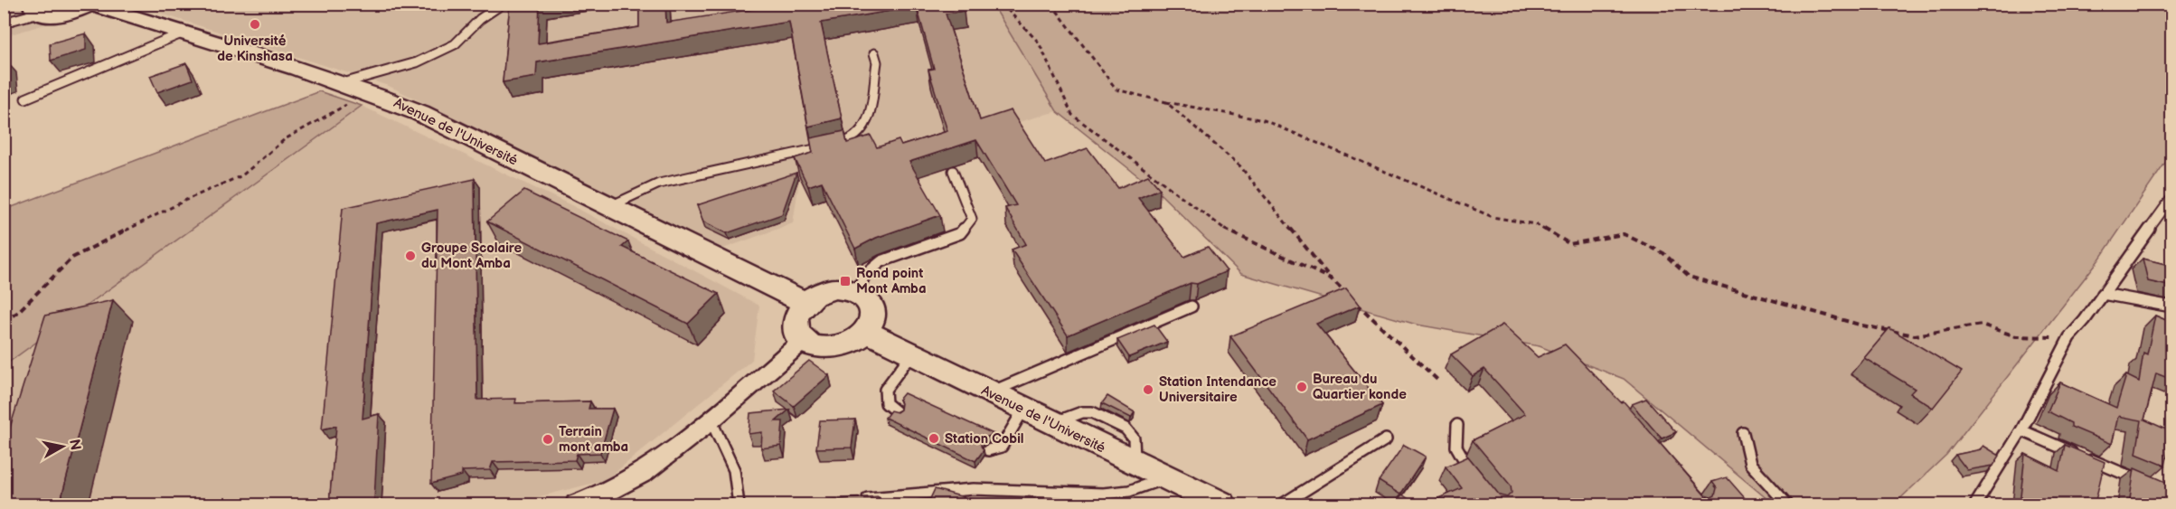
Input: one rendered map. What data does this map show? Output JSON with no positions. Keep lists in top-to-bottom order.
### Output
{
  "streets": {
    "street": ["Avenue de l'Université"]
  },
  "places": {
    "other": [
      "Université de Kinshasa",
      "Groupe Scolaire du Mont Amba",
      "Bureau du Quartier konde",
      "Station Intendance Universitaire",
      "Station Cobil",
      "Terrain mont amba"
    ],
    "transit": ["Rond point Mont Amba"]
  },
  "north": "right"
}
